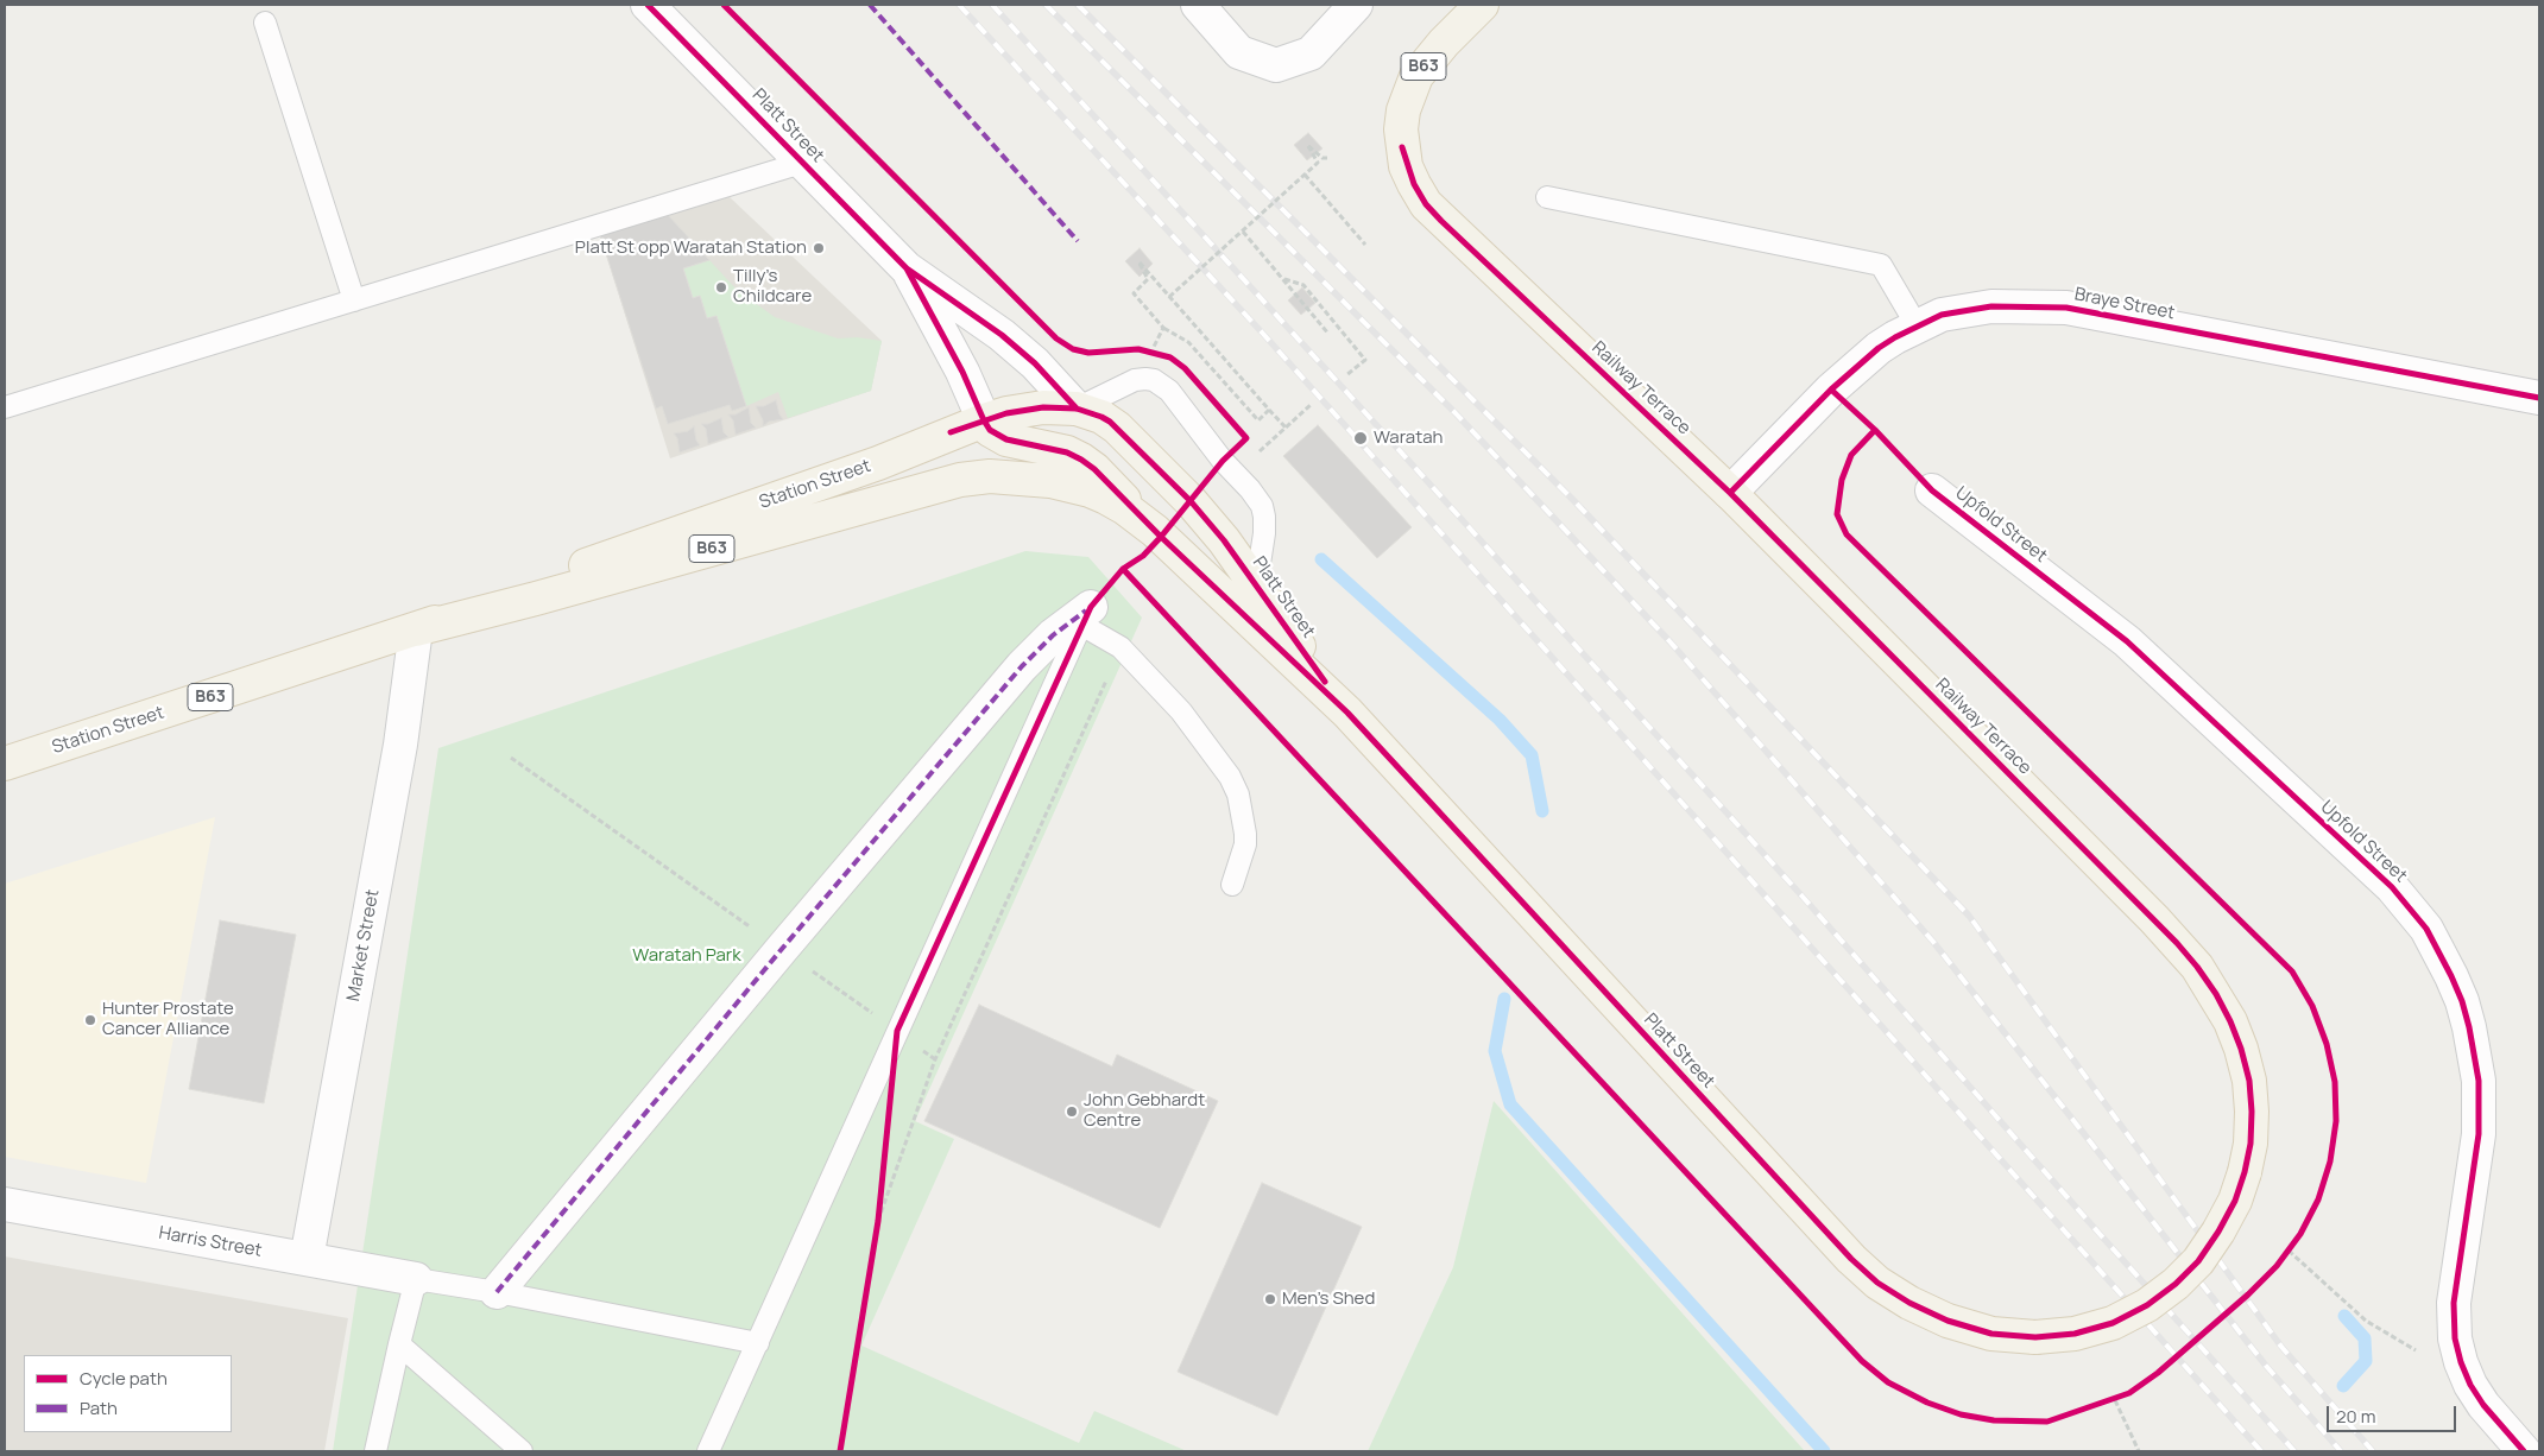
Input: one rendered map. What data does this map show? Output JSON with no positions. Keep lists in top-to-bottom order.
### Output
{
  "streets": {
    "main road": [
      "B63",
      "Platt Street",
      "Railway Terrace",
      "Station Street"
    ],
    "street": [
      "Braye Street",
      "Upfold Street",
      "Market Street",
      "Harris Street"
    ]
  },
  "crossings": [
    ["Platt Street", "Railway Terrace"],
    ["Platt Street", "Station Street"],
    ["Braye Street", "Railway Terrace"],
    ["Station Street", "Market Street"],
    ["Market Street", "Harris Street"]
  ],
  "parks": ["Waratah Park"],
  "places": [
    "Platt St opp Waratah Station",
    "Tilly’s Childcare",
    "Waratah",
    "Hunter Prostate Cancer Alliance",
    "John Gebhardt Centre",
    "Men’s Shed"
  ],
  "legend": ["Cycle path", "Path"],
  "scale_bar": "20 m"
}
